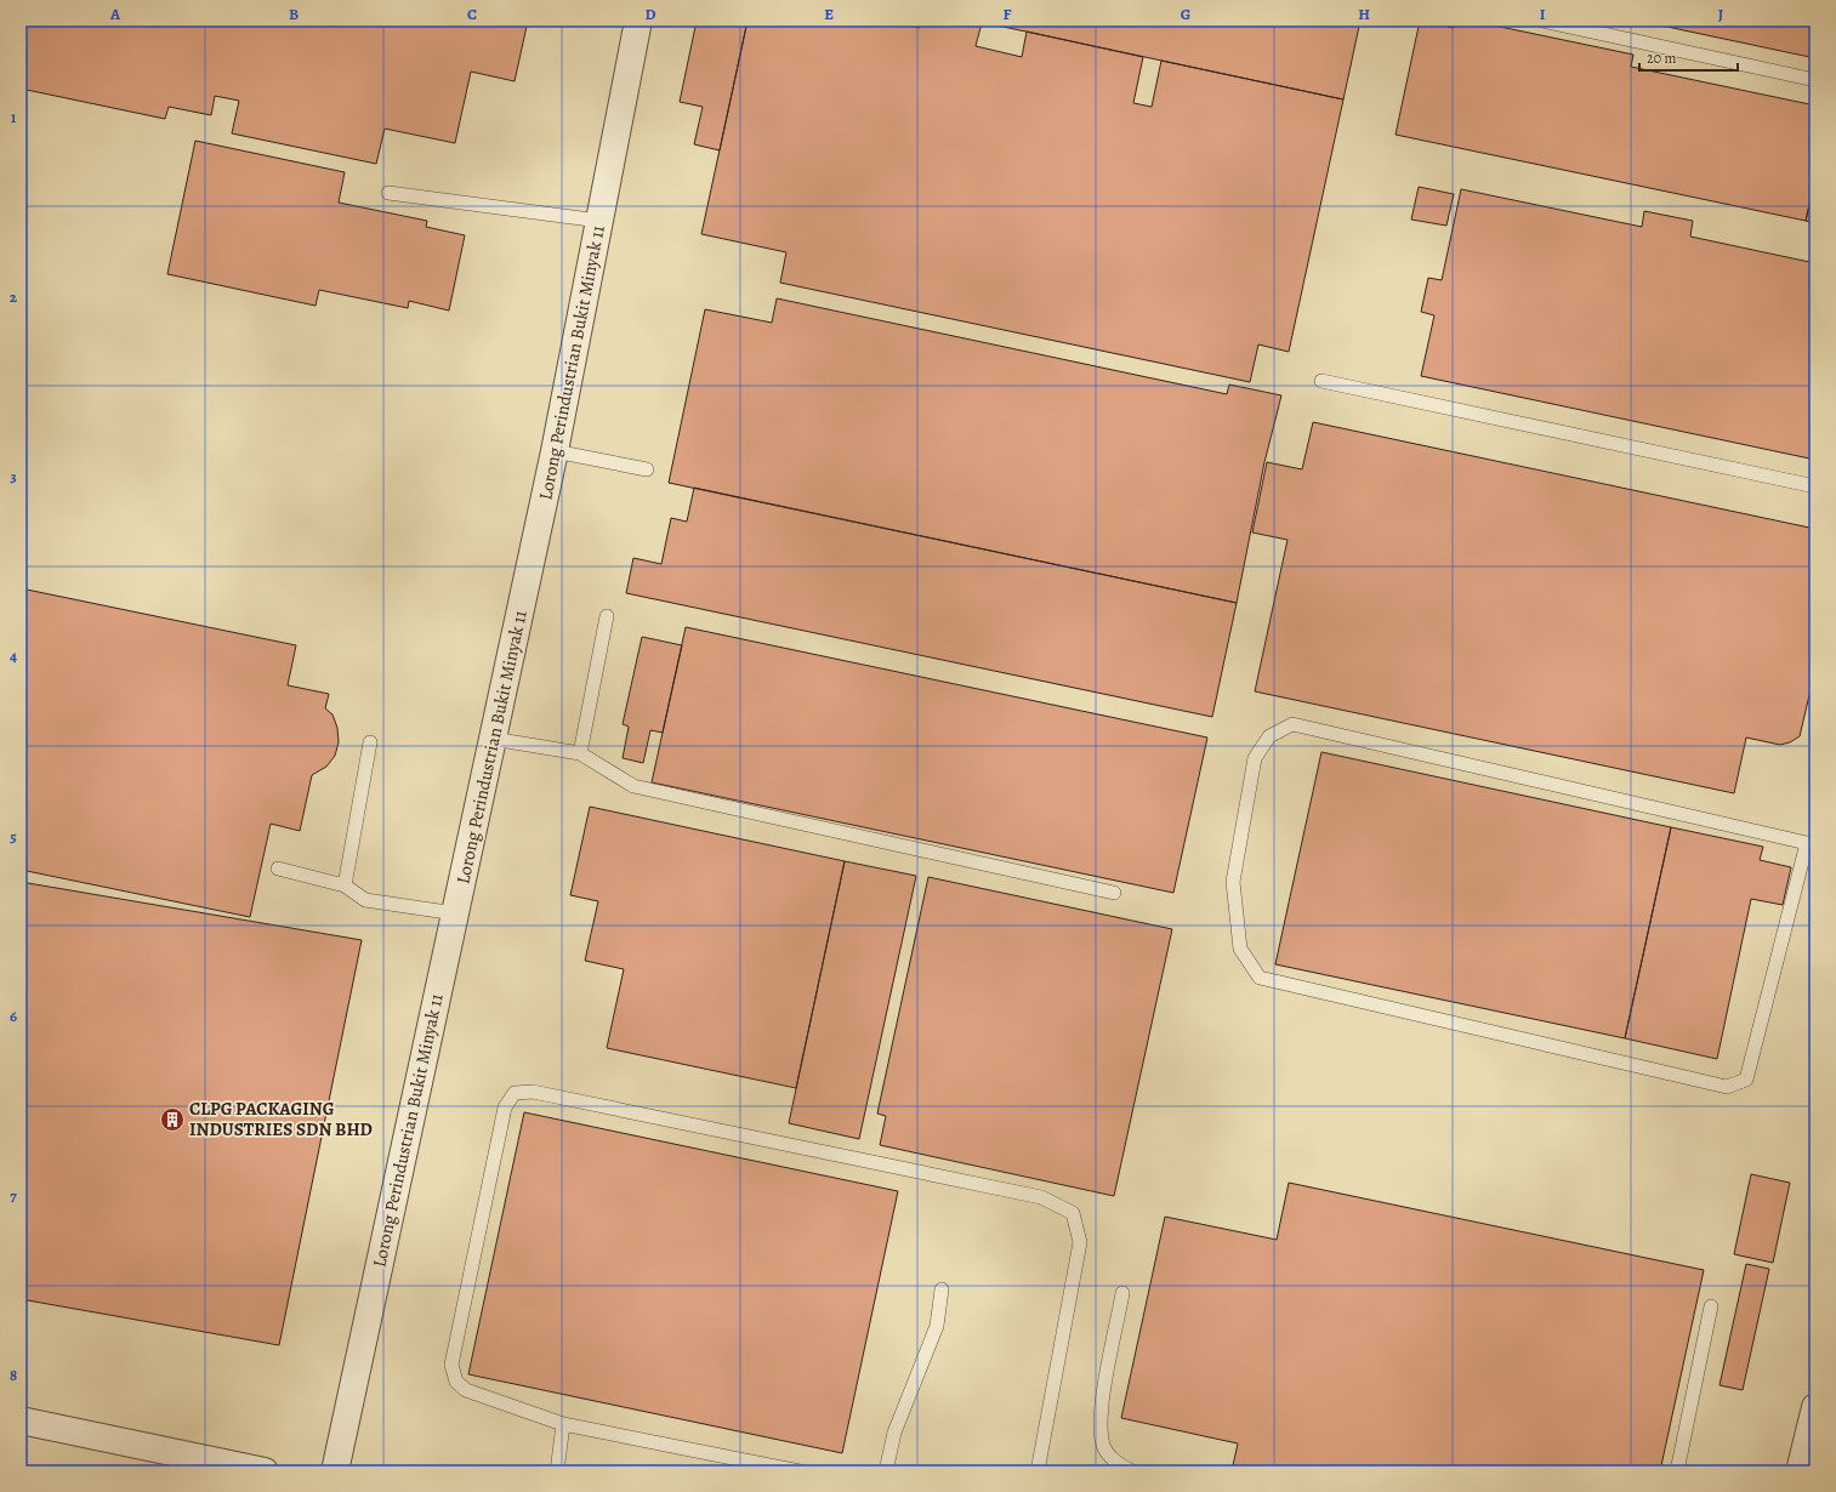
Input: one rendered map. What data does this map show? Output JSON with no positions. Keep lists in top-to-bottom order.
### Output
{
  "streets": {
    "street": ["Lorong Perindustrian Bukit Minyak 11"]
  },
  "places": {
    "building": ["CLPG PACKAGING INDUSTRIES SDN BHD"]
  },
  "scale_bar": "20 m",
  "grid": {
    "columns": [
      "A",
      "B",
      "C",
      "D",
      "E",
      "F",
      "G",
      "H",
      "I",
      "J"
    ],
    "rows": [
      "1",
      "2",
      "3",
      "4",
      "5",
      "6",
      "7",
      "8"
    ]
  }
}
